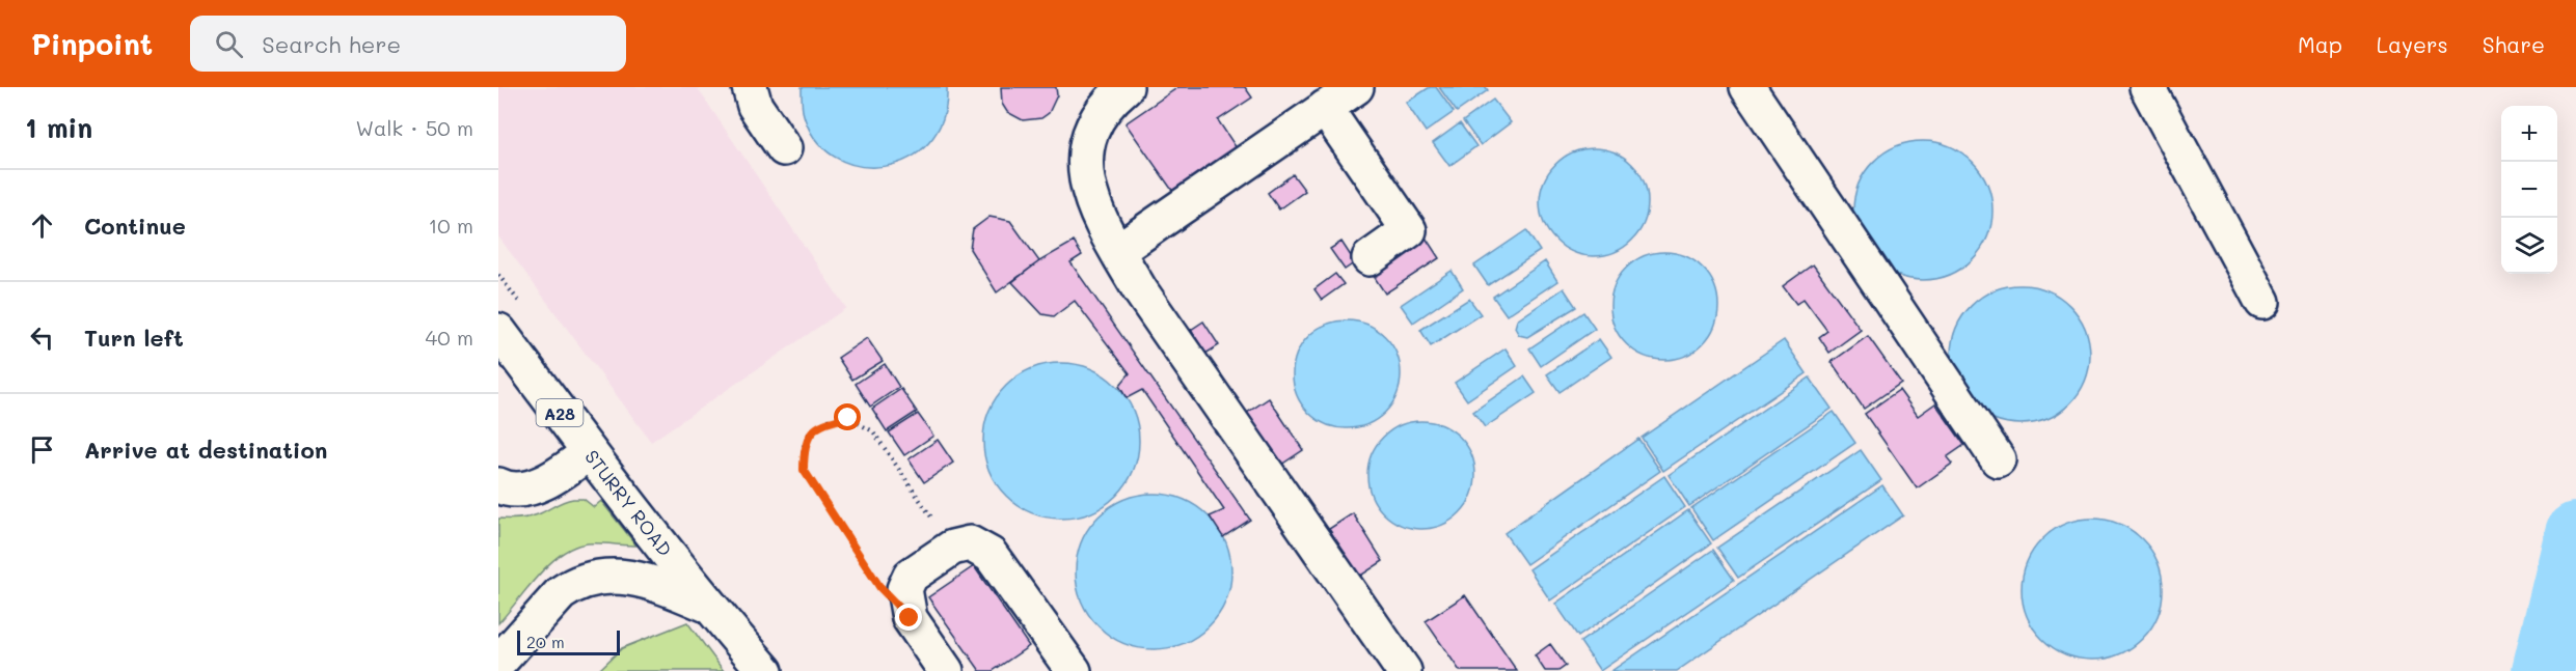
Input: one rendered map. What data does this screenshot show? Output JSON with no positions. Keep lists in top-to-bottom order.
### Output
{
  "streets": {
    "main road": ["A28", "STURRY ROAD"]
  },
  "scale_bar": "20 m",
  "page": {
    "header": "Pinpoint",
    "search": "Search here",
    "nav": ["Map", "Layers", "Share"],
    "heading": ["1 min", "Walk · 50 m"],
    "map_buttons": ["+", "−"],
    "list": [
      ["Continue", "10 m"],
      ["Turn left", "40 m"],
      "Arrive at destination"
    ],
    "scale": "20 m"
  }
}
